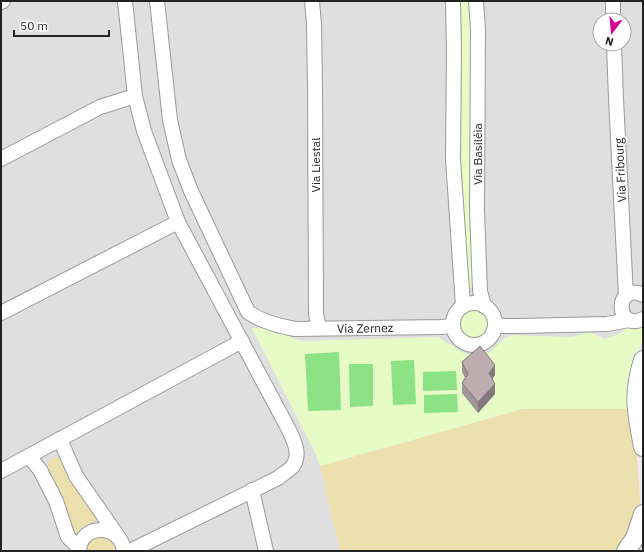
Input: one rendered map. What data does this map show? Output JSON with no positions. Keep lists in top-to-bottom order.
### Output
{
  "streets": {
    "street": [
      "Via Basiléia",
      "Via Liestal",
      "Via Fribourg",
      "Via Zernez"
    ]
  },
  "crossings": [
    ["Via Basiléia", "Via Zernez"],
    ["Via Liestal", "Via Zernez"]
  ],
  "scale_bar": "50 m",
  "north": "bottom"
}
